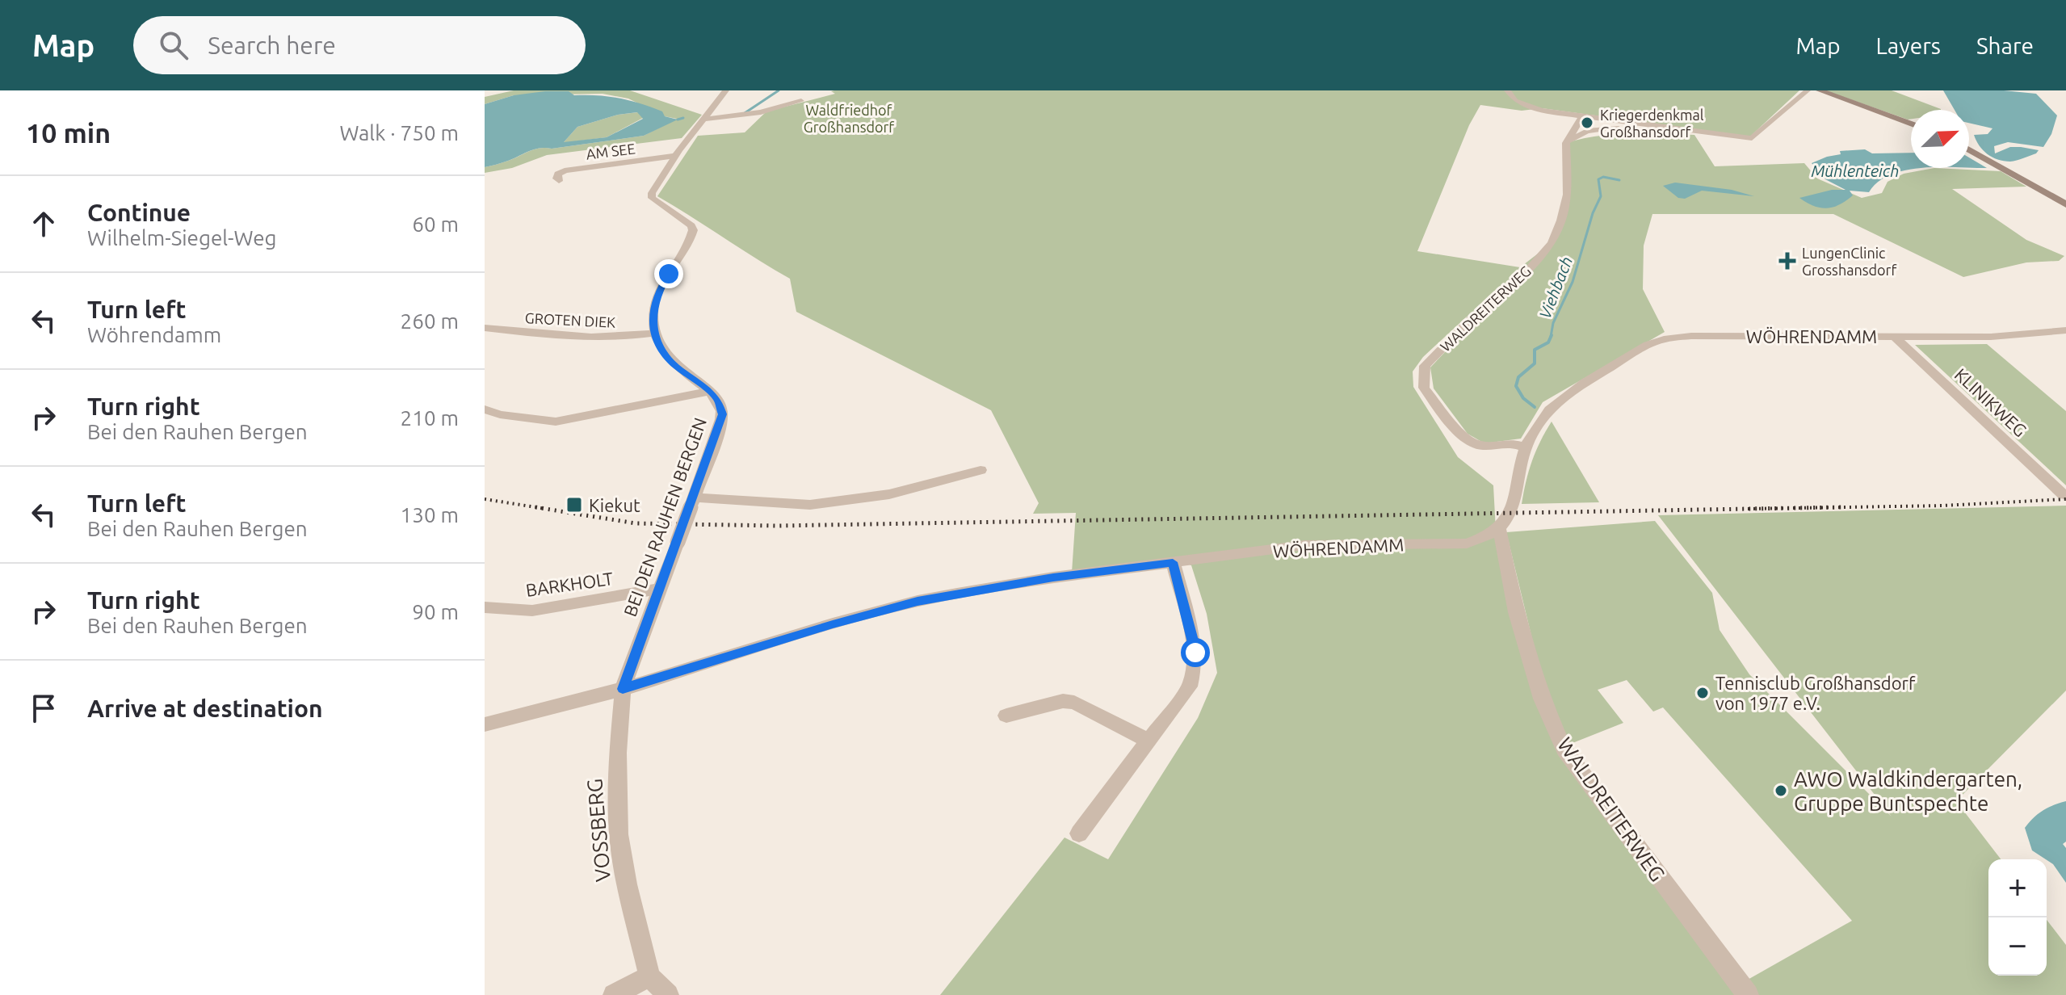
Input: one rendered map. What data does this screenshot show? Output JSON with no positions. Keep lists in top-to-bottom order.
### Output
{
  "streets": {
    "street": [
      "AM SEE",
      "WALDREITERWEG",
      "GROTEN DIEK",
      "WÖHRENDAMM",
      "KLINIKWEG",
      "BEI DEN RAUHEN BERGEN",
      "BARKHOLT",
      "VOSSBERG"
    ]
  },
  "crossings": [
    ["WALDREITERWEG", "WÖHRENDAMM"],
    ["GROTEN DIEK", "BEI DEN RAUHEN BERGEN"],
    ["WÖHRENDAMM", "KLINIKWEG"],
    ["WÖHRENDAMM", "BEI DEN RAUHEN BERGEN"],
    ["WÖHRENDAMM", "VOSSBERG"],
    ["BEI DEN RAUHEN BERGEN", "BARKHOLT"],
    ["BEI DEN RAUHEN BERGEN", "VOSSBERG"]
  ],
  "water": ["Mühlenteich", "Viehbach"],
  "parks": ["Waldfriedhof Großhansdorf"],
  "places": {
    "other": ["Kriegerdenkmal Großhansdorf", "Tennisclub Großhansdorf von 1977 e.V.", "AWO Waldkindergarten, Gruppe Buntspechte"],
    "health": ["LungenClinic Grosshansdorf"],
    "transit": ["Kiekut"]
  },
  "north": "top right",
  "page": {
    "header": "Map",
    "search": "Search here",
    "nav": ["Map", "Layers", "Share"],
    "heading": ["10 min", "Walk · 750 m"],
    "list": [
      ["Continue", "Wilhelm-Siegel-Weg", "60 m"],
      ["Turn left", "Wöhrendamm", "260 m"],
      ["Turn right", "Bei den Rauhen Bergen", "210 m"],
      ["Turn left", "Bei den Rauhen Bergen", "130 m"],
      ["Turn right", "Bei den Rauhen Bergen", "90 m"],
      "Arrive at destination"
    ],
    "map_buttons": ["+", "−"]
  }
}
